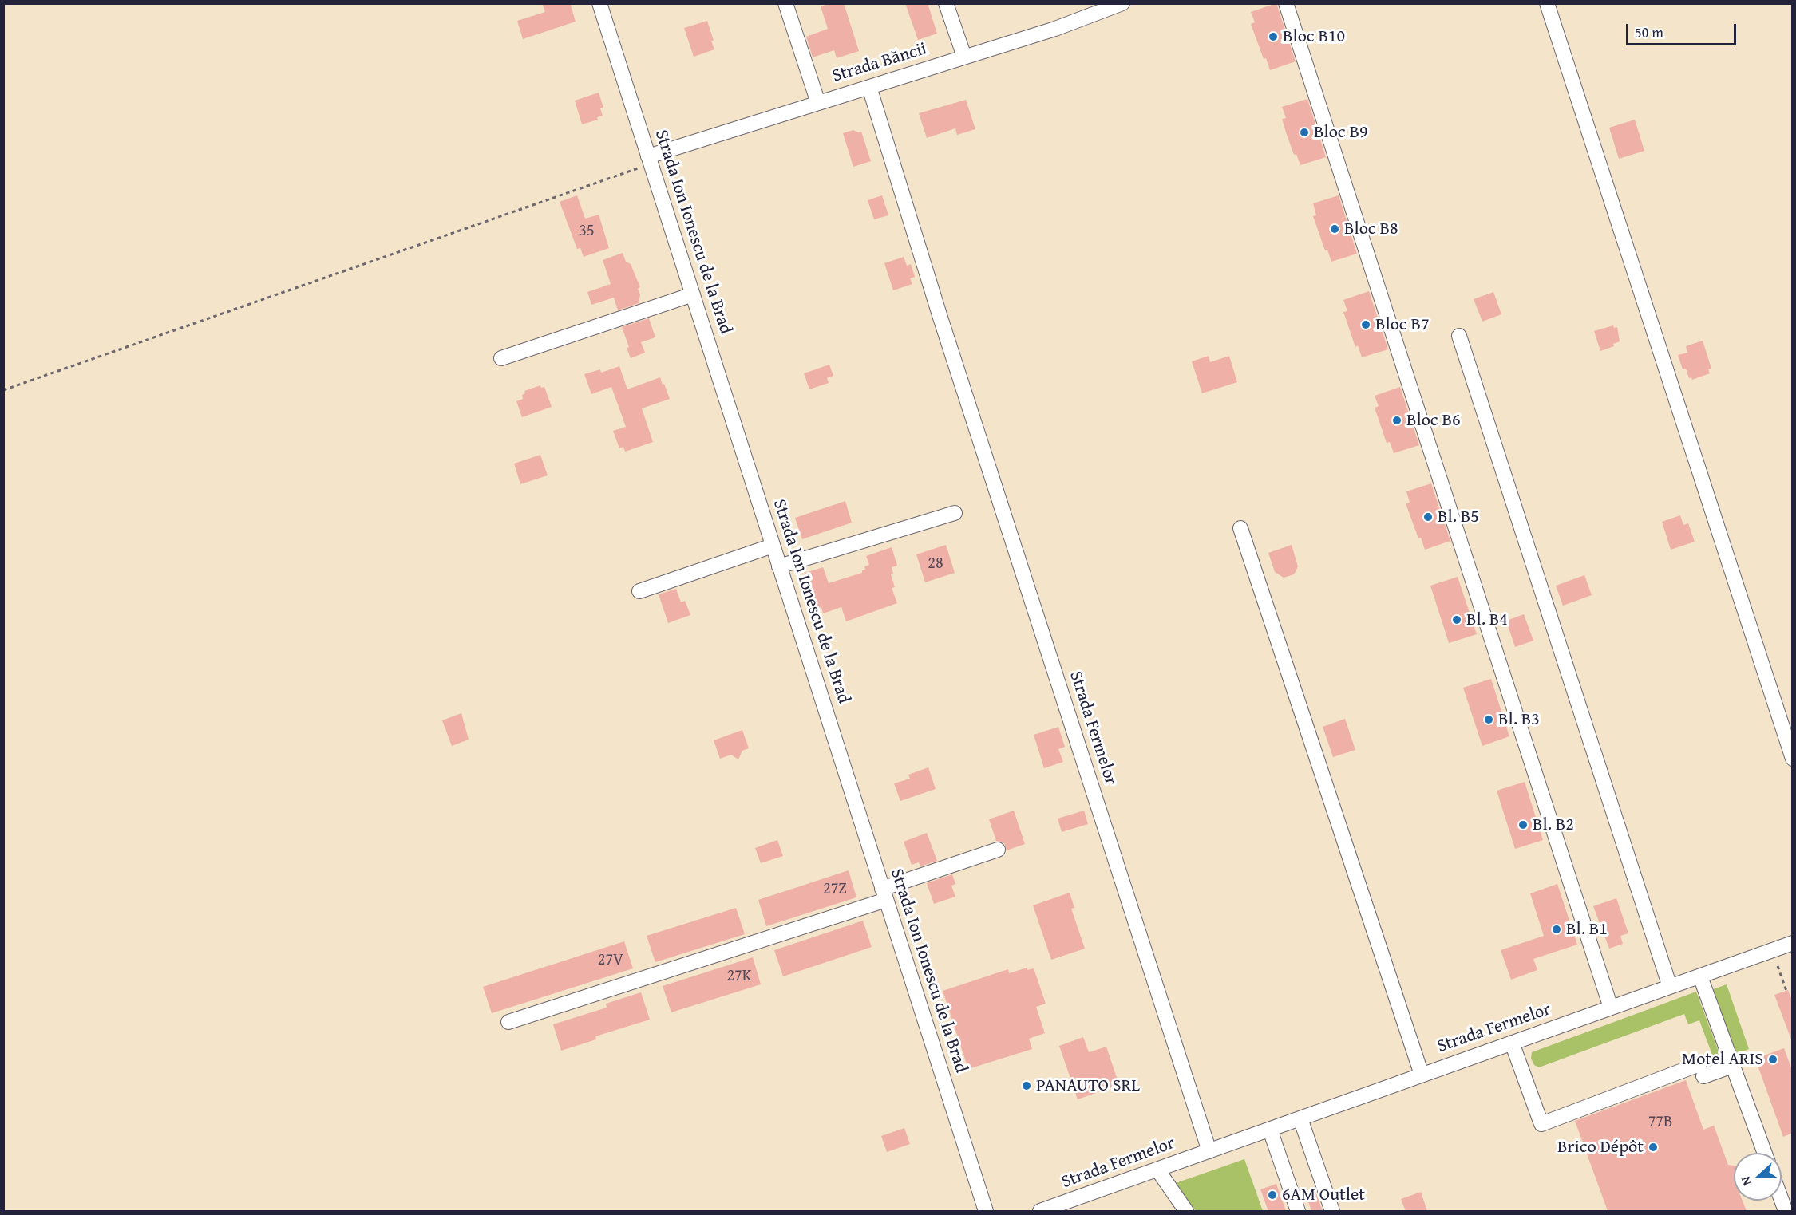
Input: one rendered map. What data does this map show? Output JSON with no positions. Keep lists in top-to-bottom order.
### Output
{
  "streets": {
    "street": ["Strada Băncii", "Strada Ion Ionescu de la Brad", "Strada Fermelor"]
  },
  "crossings": [
    ["Strada Băncii", "Strada Ion Ionescu de la Brad"],
    ["Strada Băncii", "Strada Fermelor"]
  ],
  "places": [
    "Bloc B10",
    "Bloc B9",
    "Bloc B8",
    "Bloc B7",
    "Bloc B6",
    "Bl. B5",
    "Bl. B4",
    "Bl. B3",
    "Bl. B2",
    "Bl. B1",
    "Motel ARIS",
    "PANAUTO SRL",
    "Brico Dépôt",
    "6AM Outlet"
  ],
  "house_numbers": [
    "35",
    "28",
    "27Z",
    "27V",
    "27K",
    "77B"
  ],
  "scale_bar": "50 m",
  "north": "left"
}
